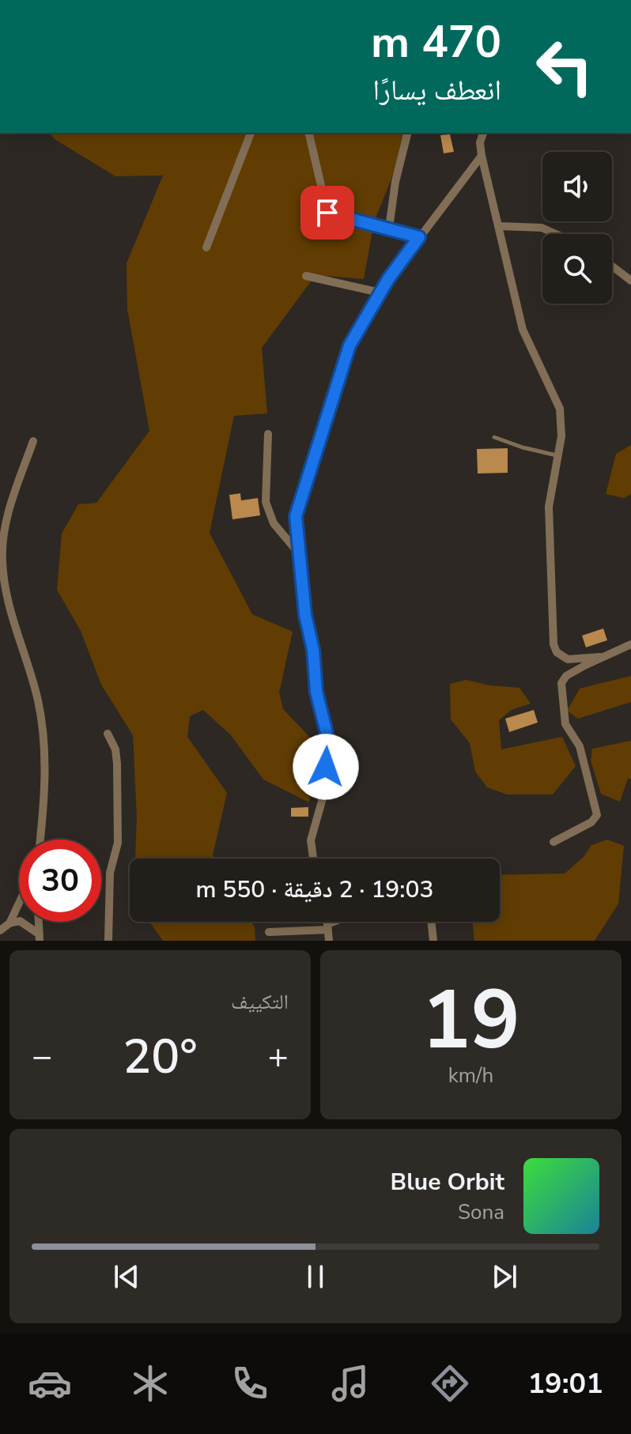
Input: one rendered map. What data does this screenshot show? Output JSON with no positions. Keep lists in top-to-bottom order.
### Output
{
  "page": {
    "turn": ["470 m", "انعطف يسارًا"],
    "limit": "30",
    "trip": "19:03 · 2 دقيقة · 550 m",
    "tile": [
      ["19", "km/h"],
      "التكييف"
    ],
    "heat": ["−", "20°", "+"],
    "song": ["Blue Orbit", "Sona"],
    "tabs": "19:01"
  }
}
